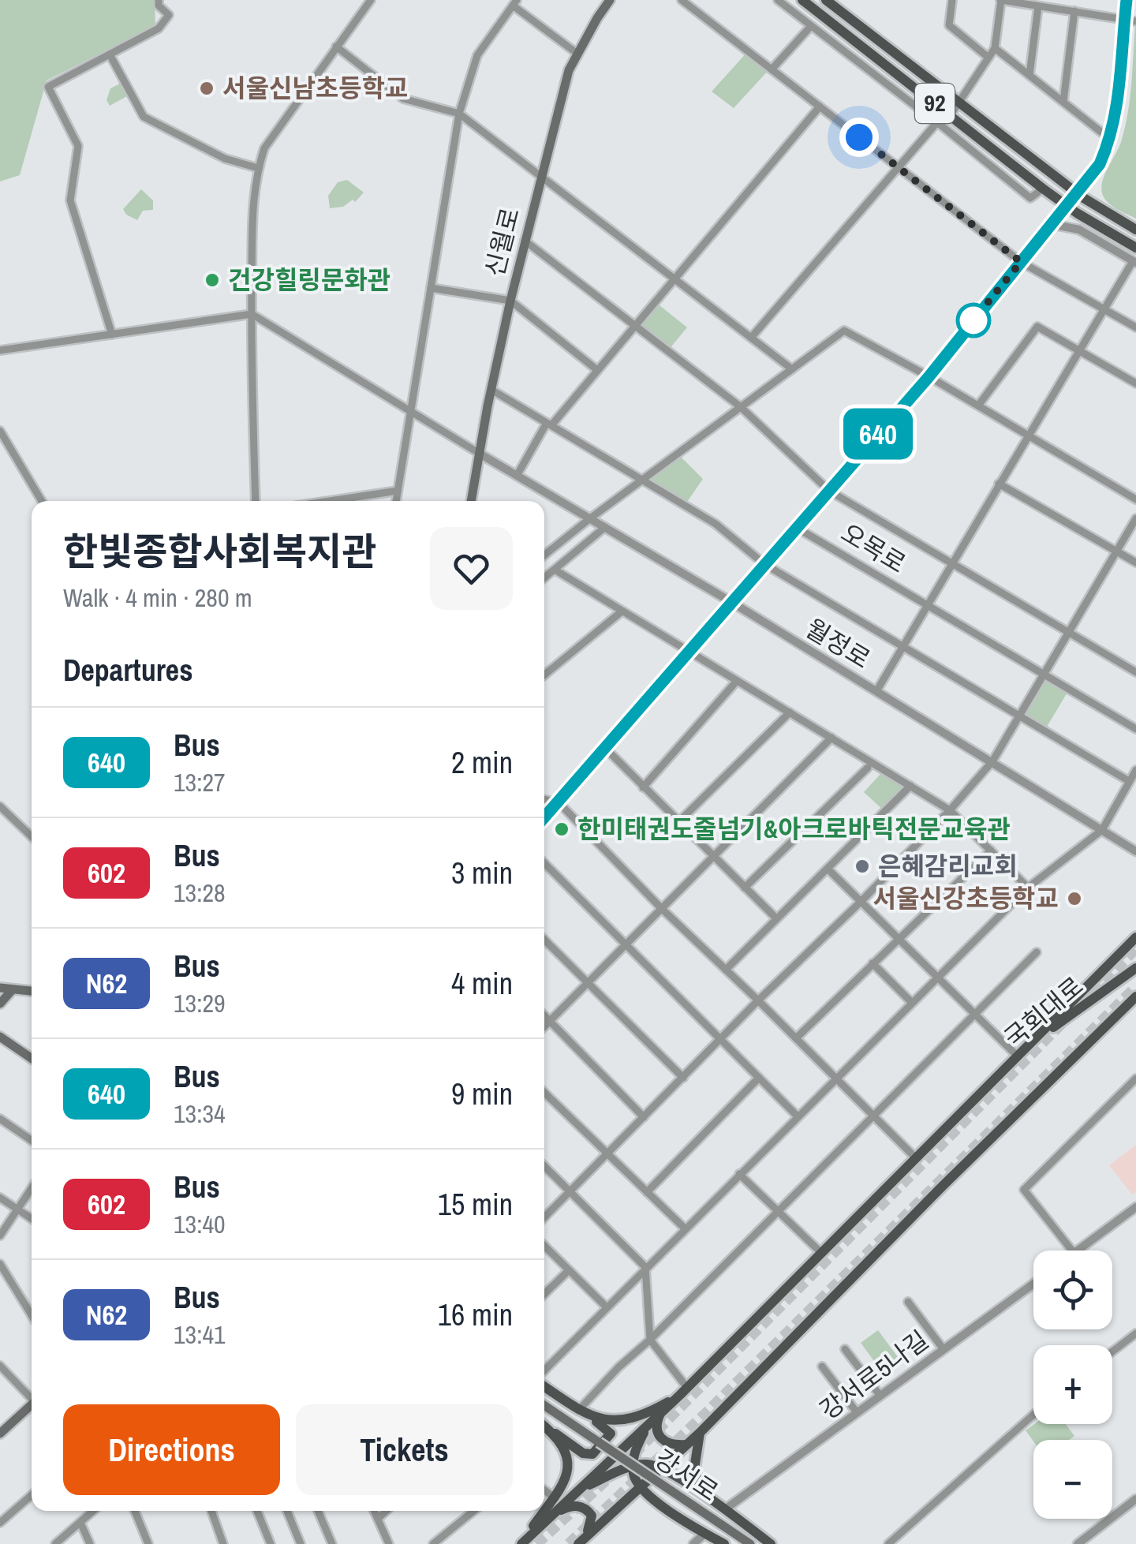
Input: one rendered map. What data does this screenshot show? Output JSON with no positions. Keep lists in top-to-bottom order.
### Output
{
  "streets": {
    "main road": [
      "92",
      "신월로",
      "오목로",
      "국회대로",
      "강서로"
    ],
    "street": ["월정로", "강서로5나길"]
  },
  "crossings": [
    ["92", "오목로"],
    ["신월로", "월정로"],
    ["오목로", "월정로"]
  ],
  "places": [
    "서울신남초등학교",
    "건강힐링문화관",
    "한미태권도줄넘기&아크로바틱전문교육관",
    "은혜감리교회",
    "서울신강초등학교"
  ],
  "lines": ["bus line 640"],
  "page": {
    "on_map": "640",
    "heading": [
      ["한빛종합사회복지관", "Walk · 4 min · 280 m"],
      "Departures"
    ],
    "list": [
      {
        "mark": "640",
        "name": "Bus",
        "note": "13:27",
        "value": "2 min"
      },
      {
        "mark": "602",
        "name": "Bus",
        "note": "13:28",
        "value": "3 min"
      },
      {
        "mark": "N62",
        "name": "Bus",
        "note": "13:29",
        "value": "4 min"
      },
      {
        "mark": "640",
        "name": "Bus",
        "note": "13:34",
        "value": "9 min"
      },
      {
        "mark": "602",
        "name": "Bus",
        "note": "13:40",
        "value": "15 min"
      },
      {
        "mark": "N62",
        "name": "Bus",
        "note": "13:41",
        "value": "16 min"
      }
    ],
    "map_buttons": ["+", "−"],
    "buttons": ["Directions", "Tickets"]
  }
}
